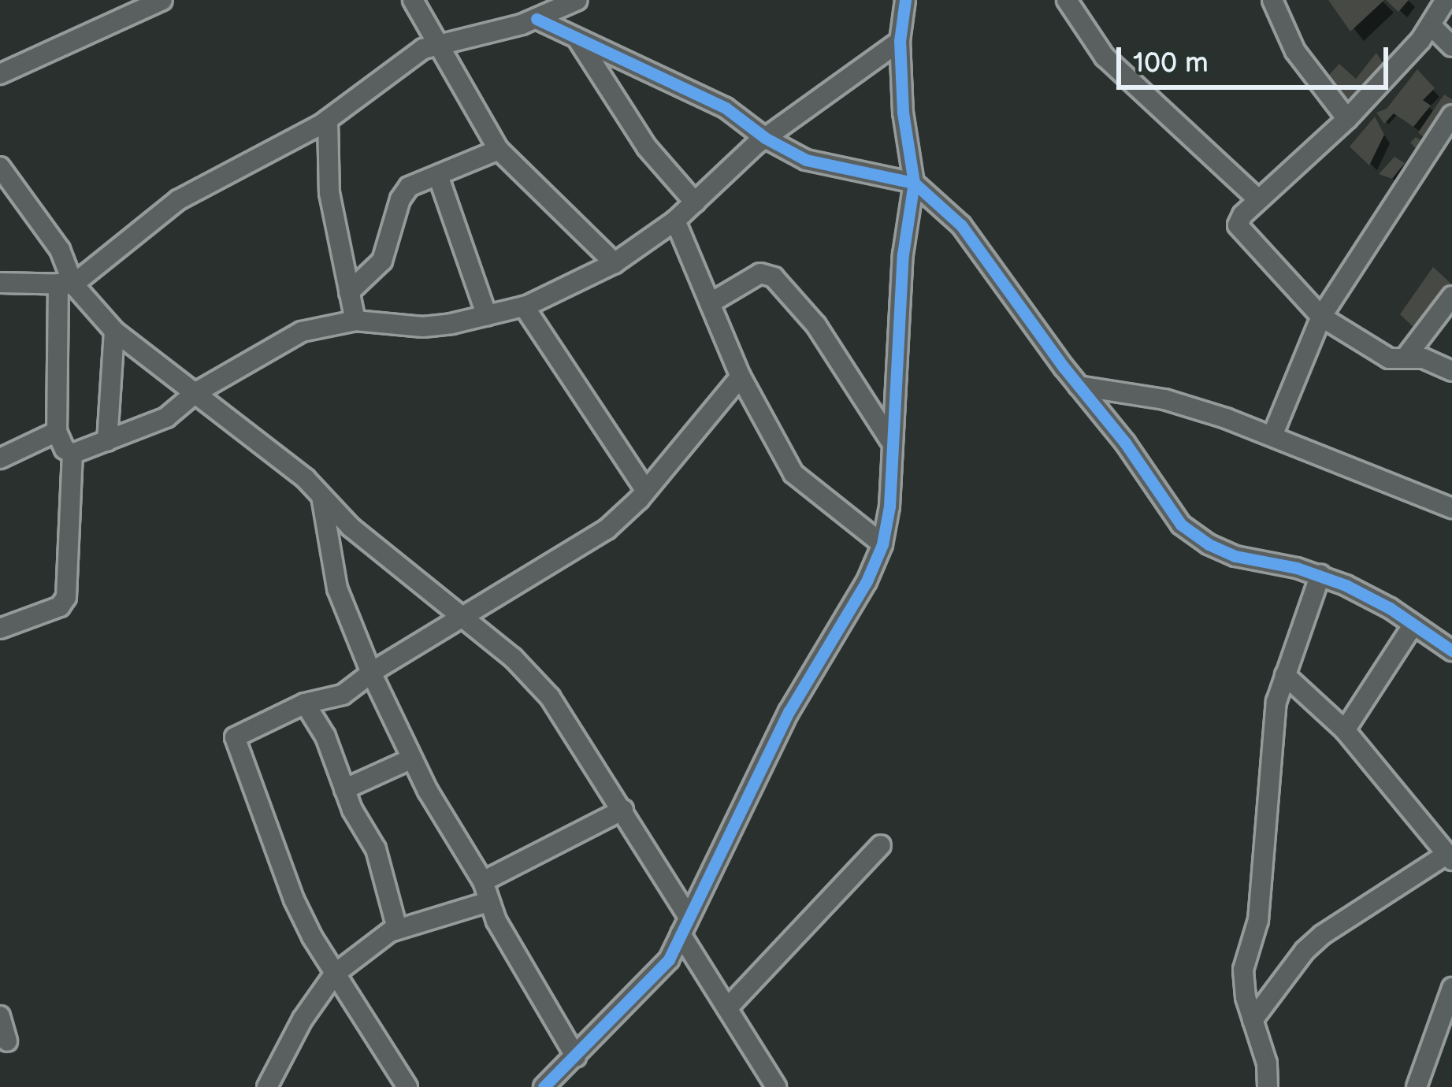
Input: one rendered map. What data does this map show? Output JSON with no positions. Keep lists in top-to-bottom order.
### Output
{
  "scale_bar": "100 m"
}
